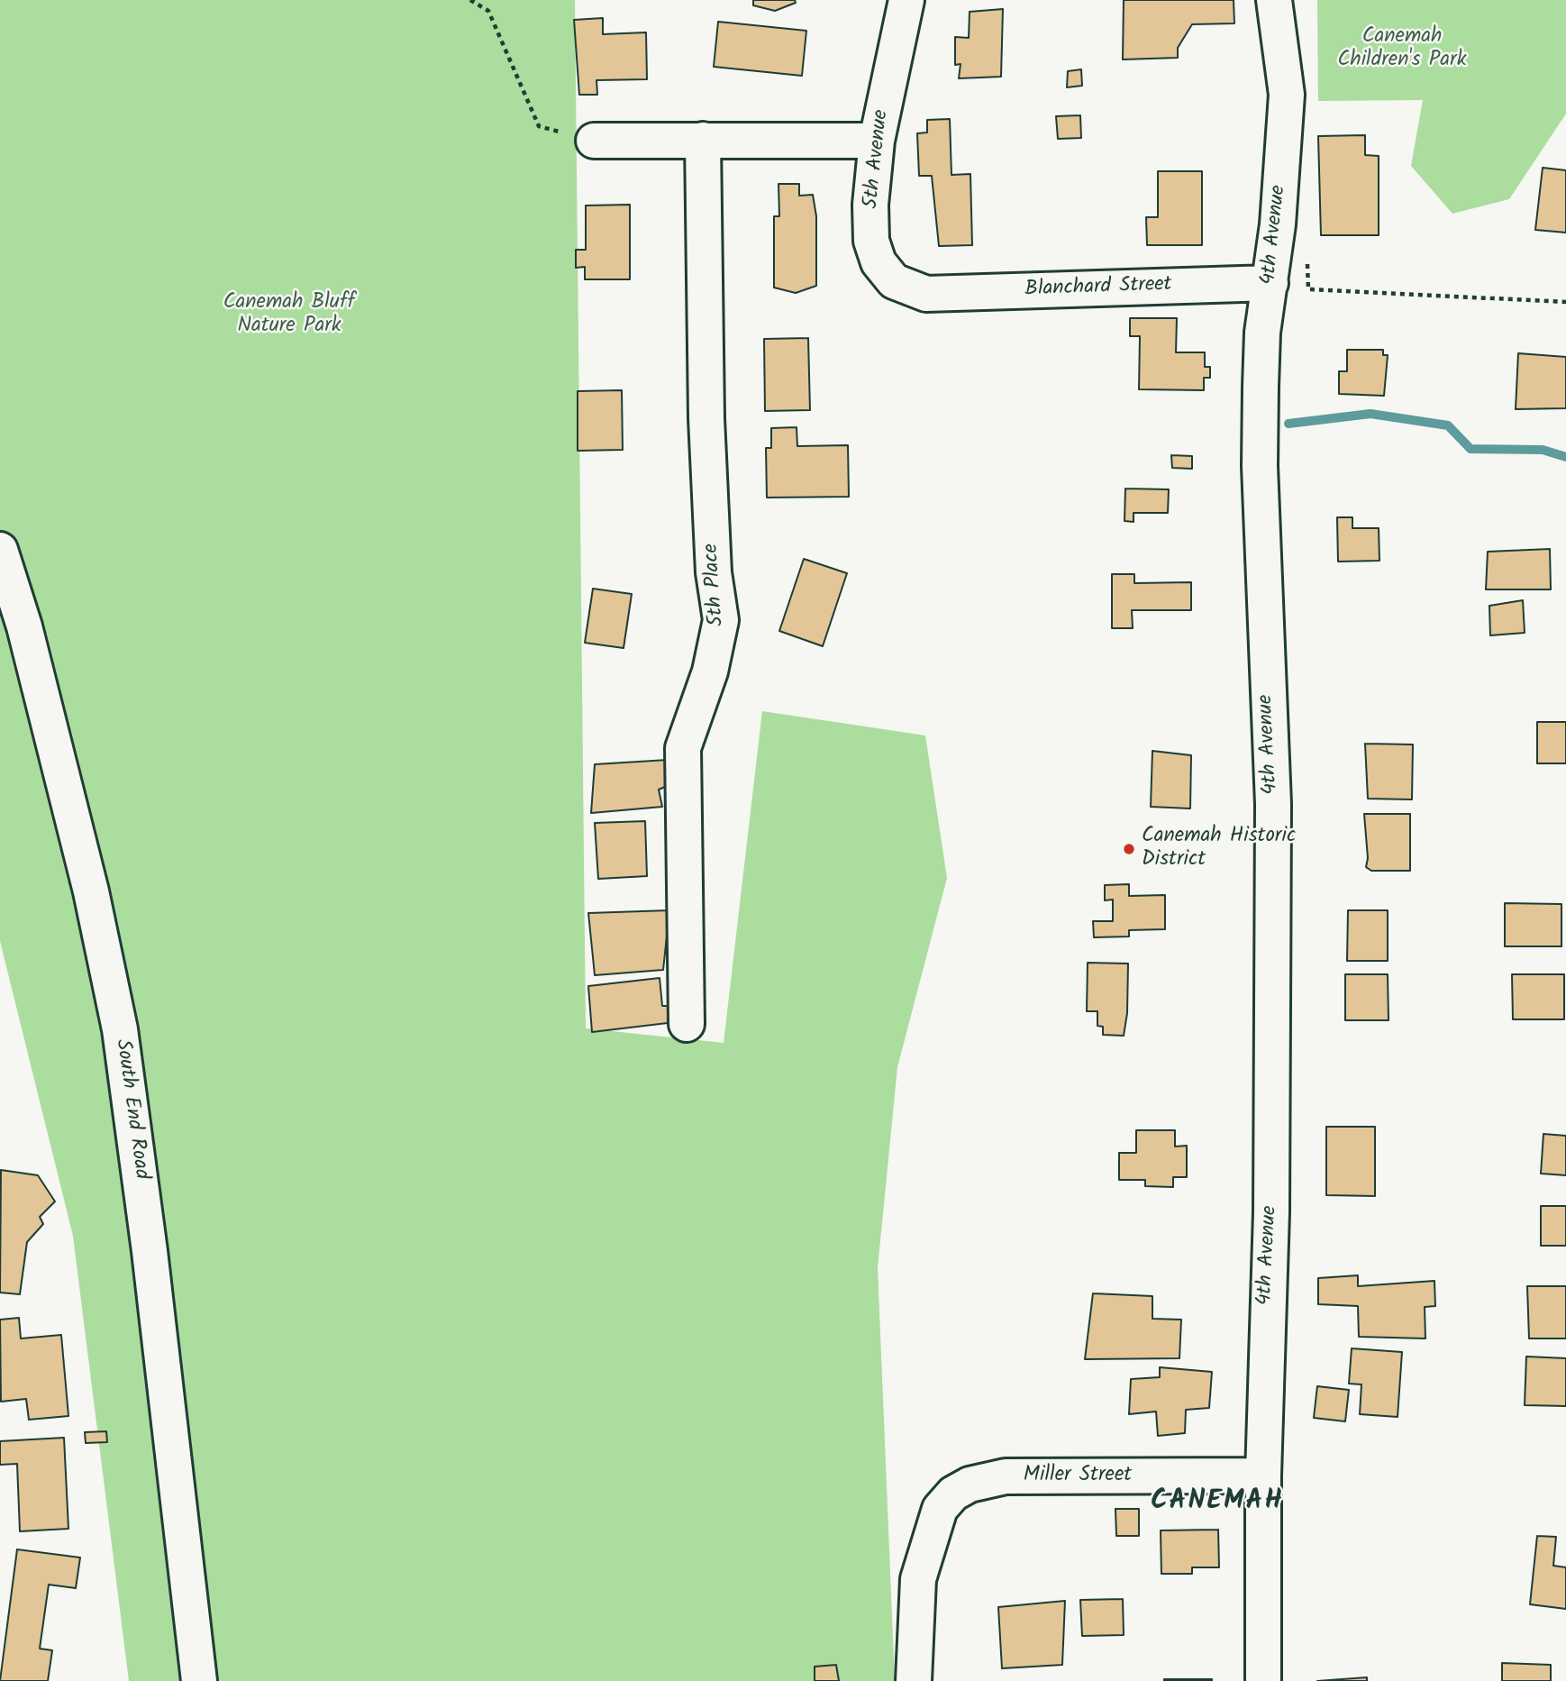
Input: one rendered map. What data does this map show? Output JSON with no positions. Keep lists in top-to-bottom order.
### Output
{
  "streets": {
    "street": [
      "5th Avenue",
      "4th Avenue",
      "Blanchard Street",
      "5th Place",
      "South End Road",
      "Miller Street"
    ]
  },
  "crossings": [
    ["5th Avenue", "Blanchard Street"],
    ["4th Avenue", "Blanchard Street"],
    ["4th Avenue", "Miller Street"]
  ],
  "districts": ["CANEMAH"],
  "parks": ["Canemah Children's Park", "Canemah Bluff Nature Park"],
  "places": ["Canemah Historic District"]
}
